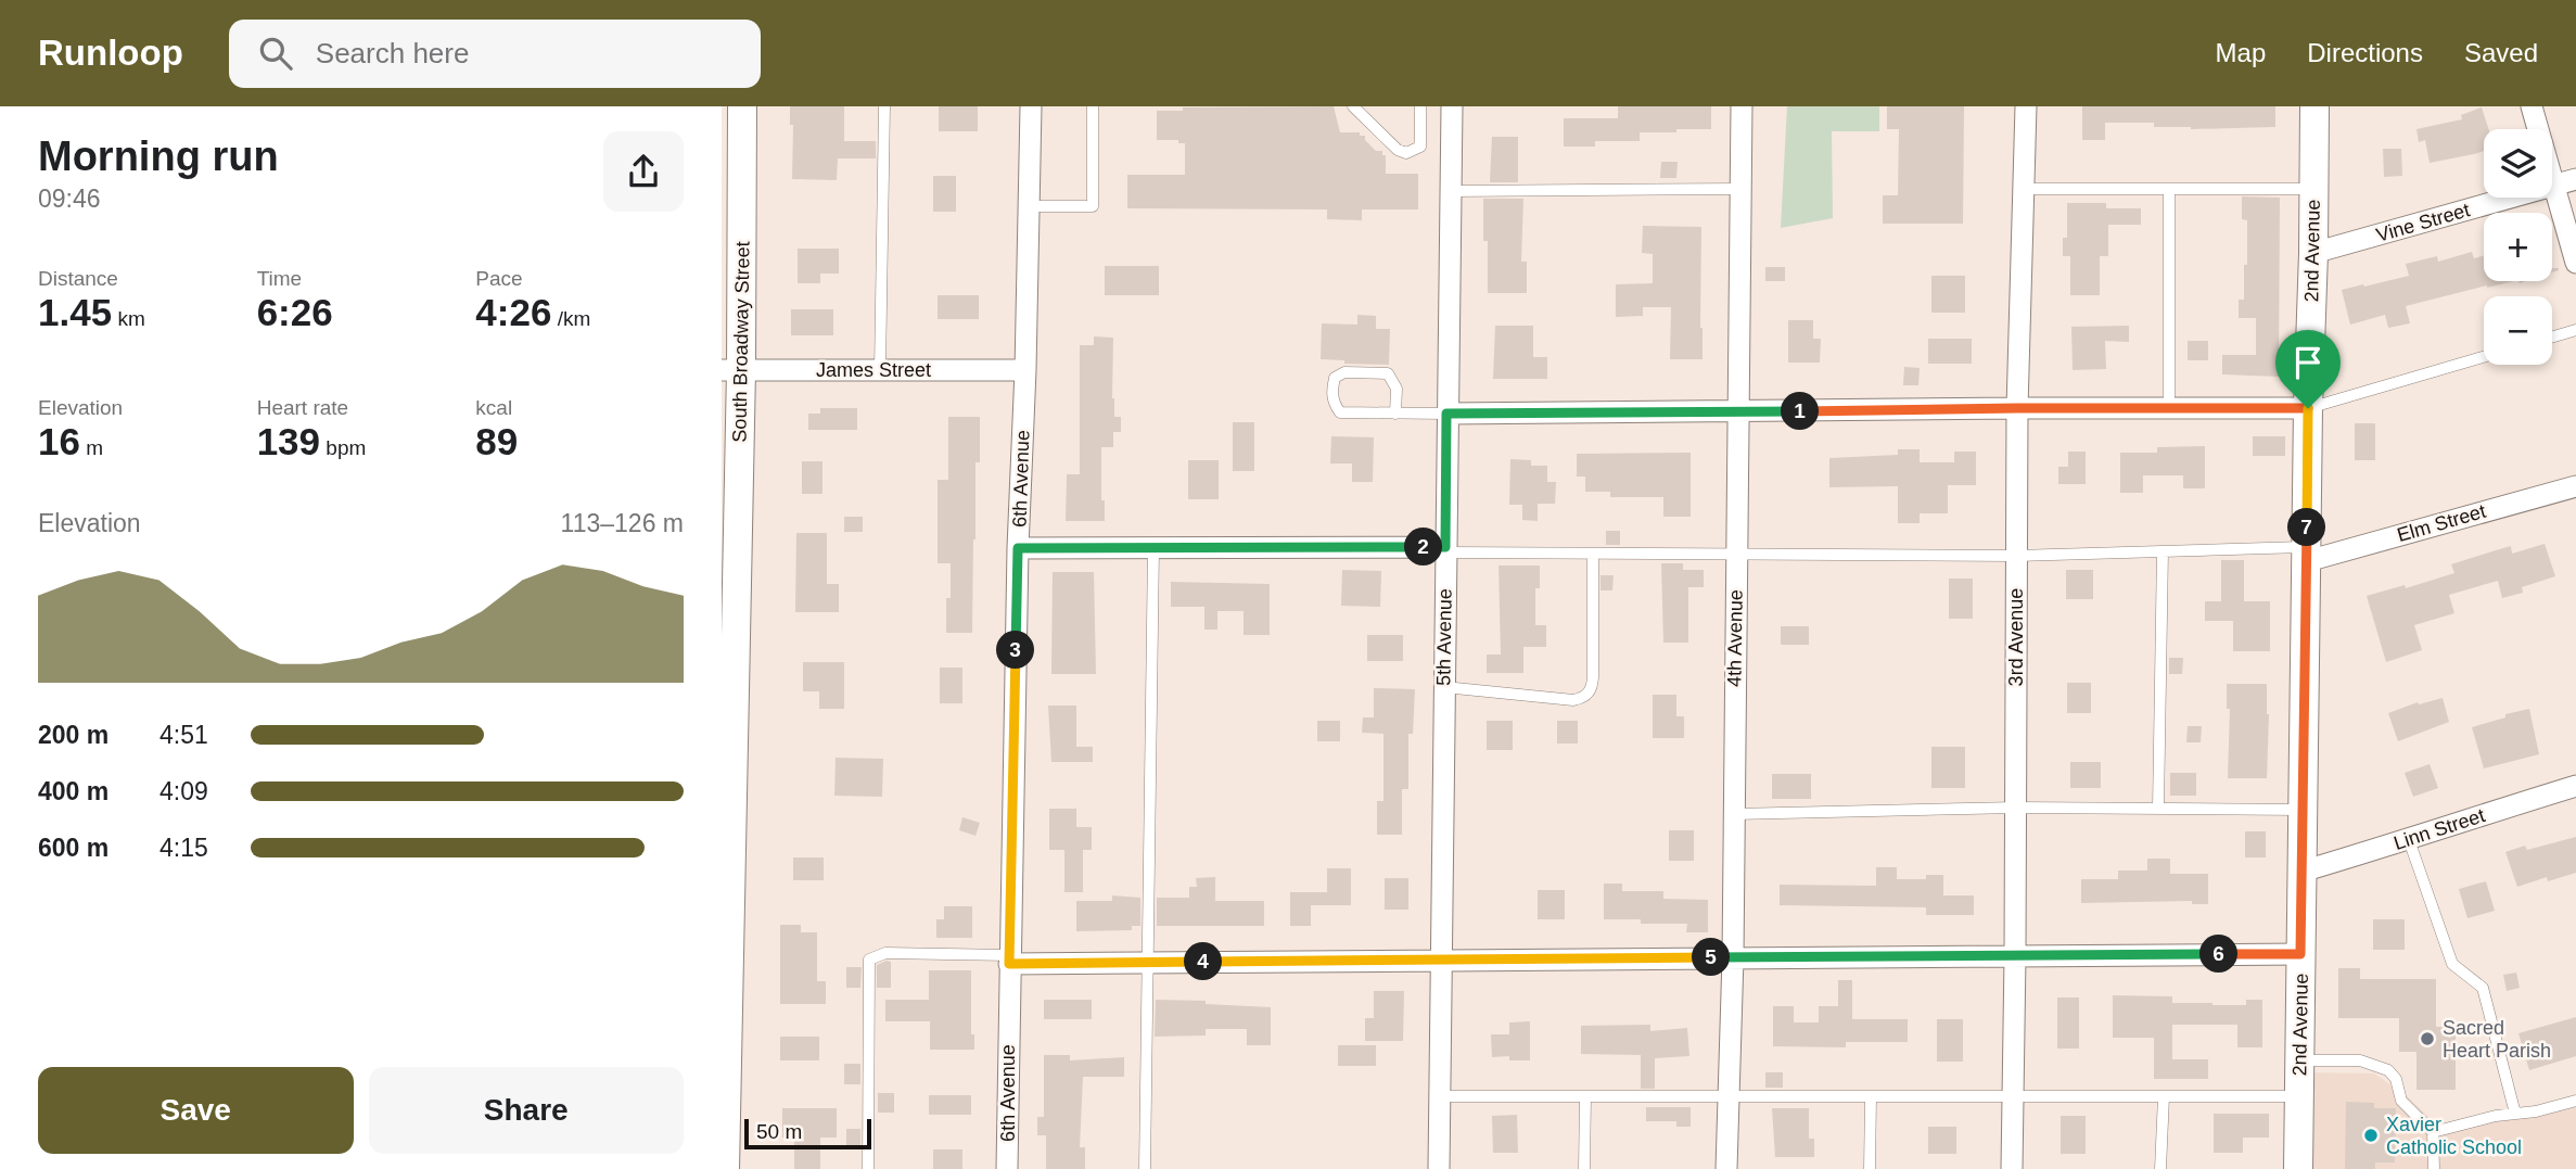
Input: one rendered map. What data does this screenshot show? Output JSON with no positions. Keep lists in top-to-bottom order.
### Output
{
  "streets": {
    "street": [
      "Vine Street",
      "2nd Avenue",
      "South Broadway Street",
      "James Street",
      "6th Avenue",
      "Elm Street",
      "5th Avenue",
      "3rd Avenue",
      "4th Avenue",
      "Linn Street"
    ]
  },
  "crossings": [
    ["Vine Street", "2nd Avenue"],
    ["2nd Avenue", "Elm Street"],
    ["2nd Avenue", "Linn Street"],
    ["South Broadway Street", "James Street"],
    ["James Street", "6th Avenue"]
  ],
  "places": ["Sacred Heart Parish", "Xavier Catholic School"],
  "scale_bar": "50 m",
  "page": {
    "header": "Runloop",
    "search": "Search here",
    "nav": ["Map", "Directions", "Saved"],
    "heading": ["Morning run", "09:46"],
    "map_buttons": ["+", "−"],
    "stats": [
      ["Distance", "1.45 km"],
      ["Time", "6:26"],
      ["Pace", "4:26 /km"],
      ["Elevation", "16 m"],
      ["Heart rate", "139 bpm"],
      ["kcal", "89"]
    ],
    "pins": [
      "1",
      "7",
      "2",
      "3",
      "6",
      "5",
      "4"
    ],
    "chart": ["Elevation", "113–126 m"],
    "list": [
      {
        "name": "200 m",
        "note": "4:51"
      },
      {
        "name": "400 m",
        "note": "4:09"
      },
      {
        "name": "600 m",
        "note": "4:15"
      }
    ],
    "buttons": ["Save", "Share"],
    "scale": "50 m"
  }
}
